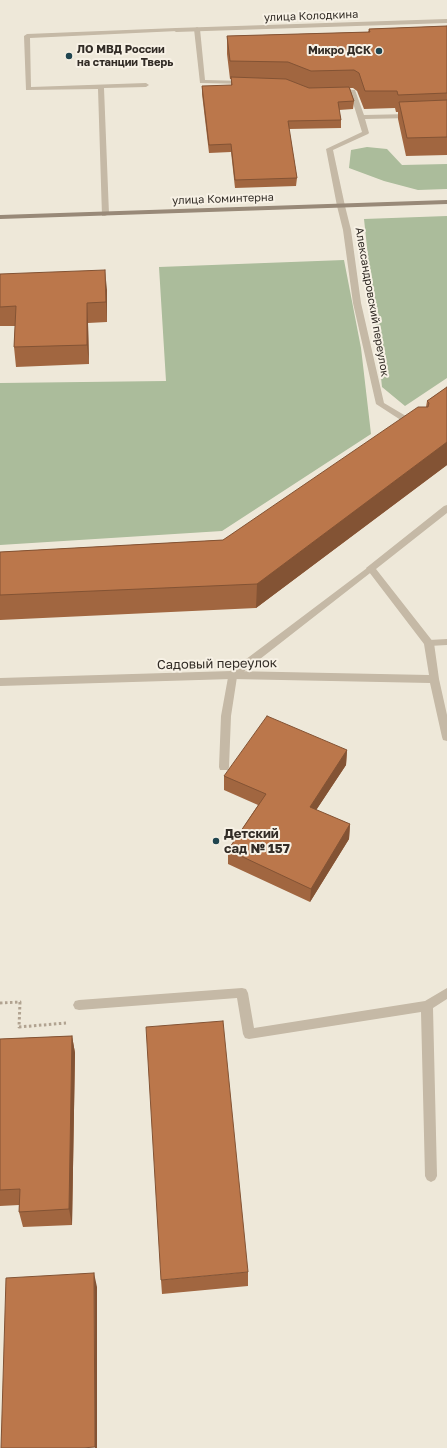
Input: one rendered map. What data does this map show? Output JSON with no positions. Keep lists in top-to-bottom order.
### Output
{
  "streets": {
    "main road": ["улица Коминтерна"],
    "street": ["улица Колодкина", "Александровский переулок", "Садовый переулок"]
  },
  "crossings": [
    ["улица Коминтерна", "Александровский переулок"]
  ],
  "places": ["Микро ДСК", "ЛО МВД России на станции Тверь", "Детский сад № 157"]
}
